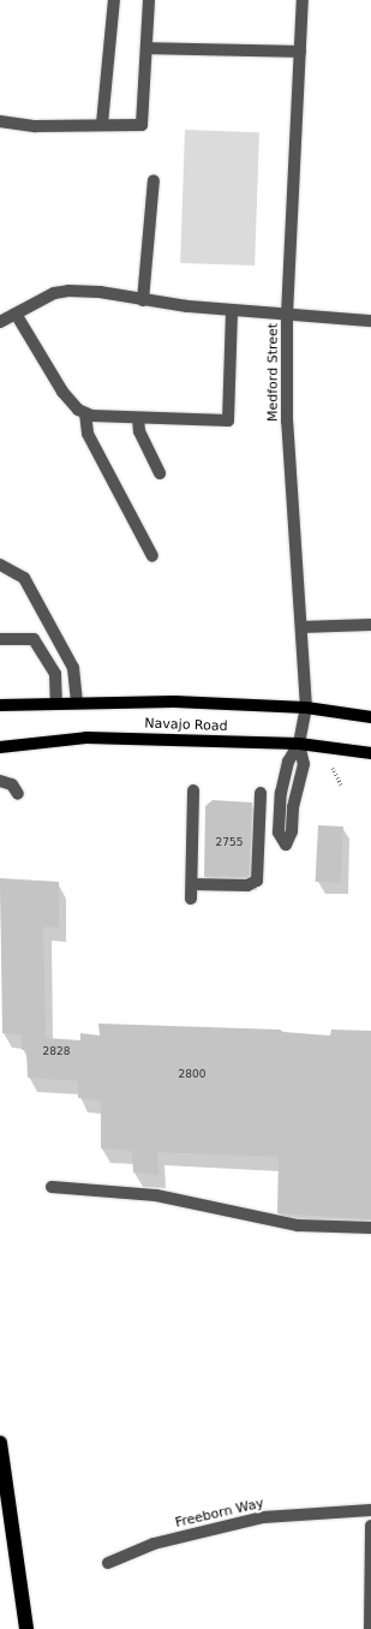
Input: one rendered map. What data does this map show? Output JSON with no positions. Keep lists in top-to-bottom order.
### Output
{
  "streets": {
    "main road": ["Navajo Road"],
    "street": ["Medford Street", "Freeborn Way"]
  },
  "crossings": [
    ["Medford Street", "Navajo Road"]
  ],
  "house_numbers": ["2755", "2828", "2800"]
}
